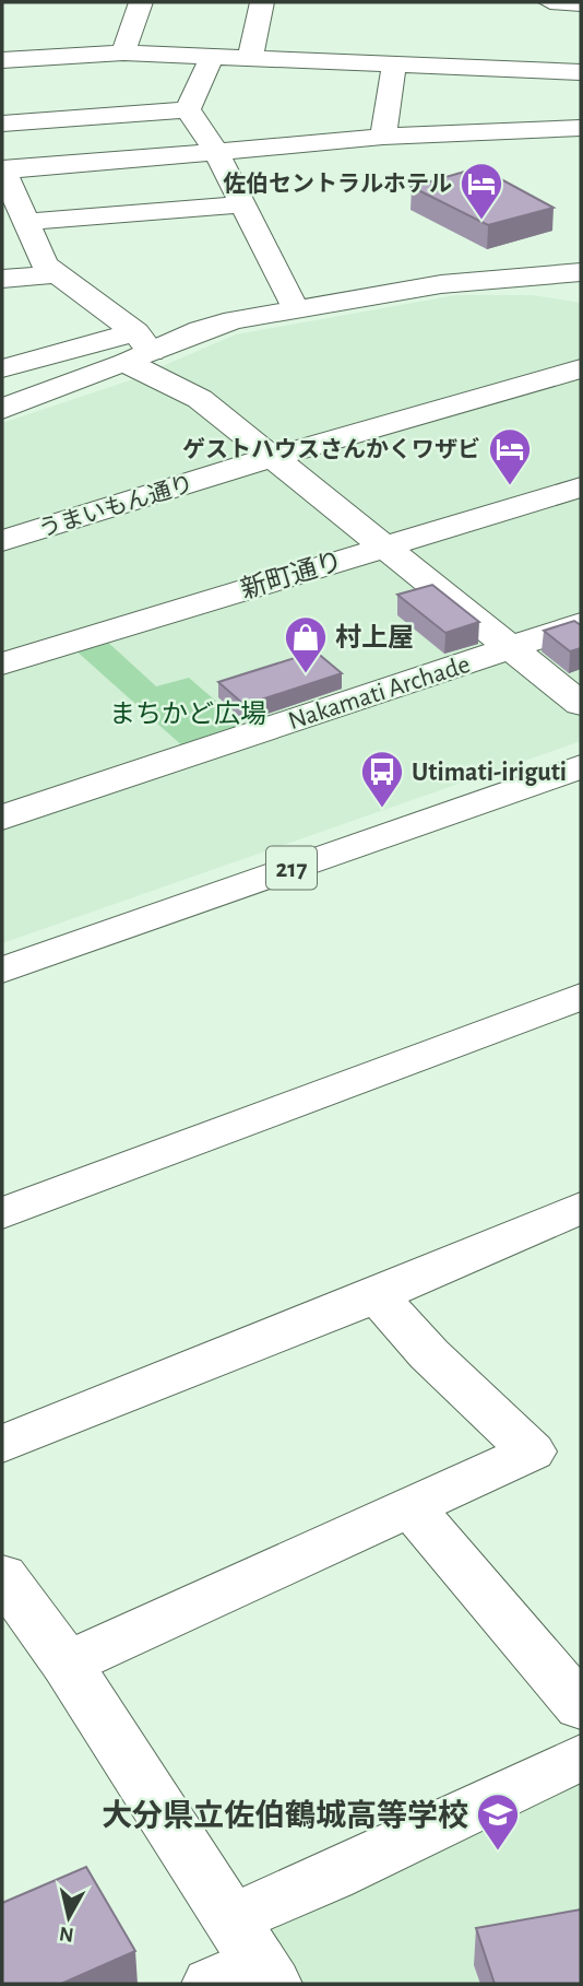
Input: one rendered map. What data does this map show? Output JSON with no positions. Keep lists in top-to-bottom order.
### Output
{
  "streets": {
    "main road": [
      "うまいもん通り",
      "新町通り",
      "Nakamati Archade",
      "217"
    ]
  },
  "parks": ["まちかど広場"],
  "places": {
    "hotel": ["佐伯セントラルホテル", "ゲストハウスさんかくワザビ"],
    "shop": ["村上屋"],
    "bus stop": ["Utimati-iriguti"],
    "school or university": ["大分県立佐伯鶴城高等学校"]
  },
  "north": "bottom"
}
